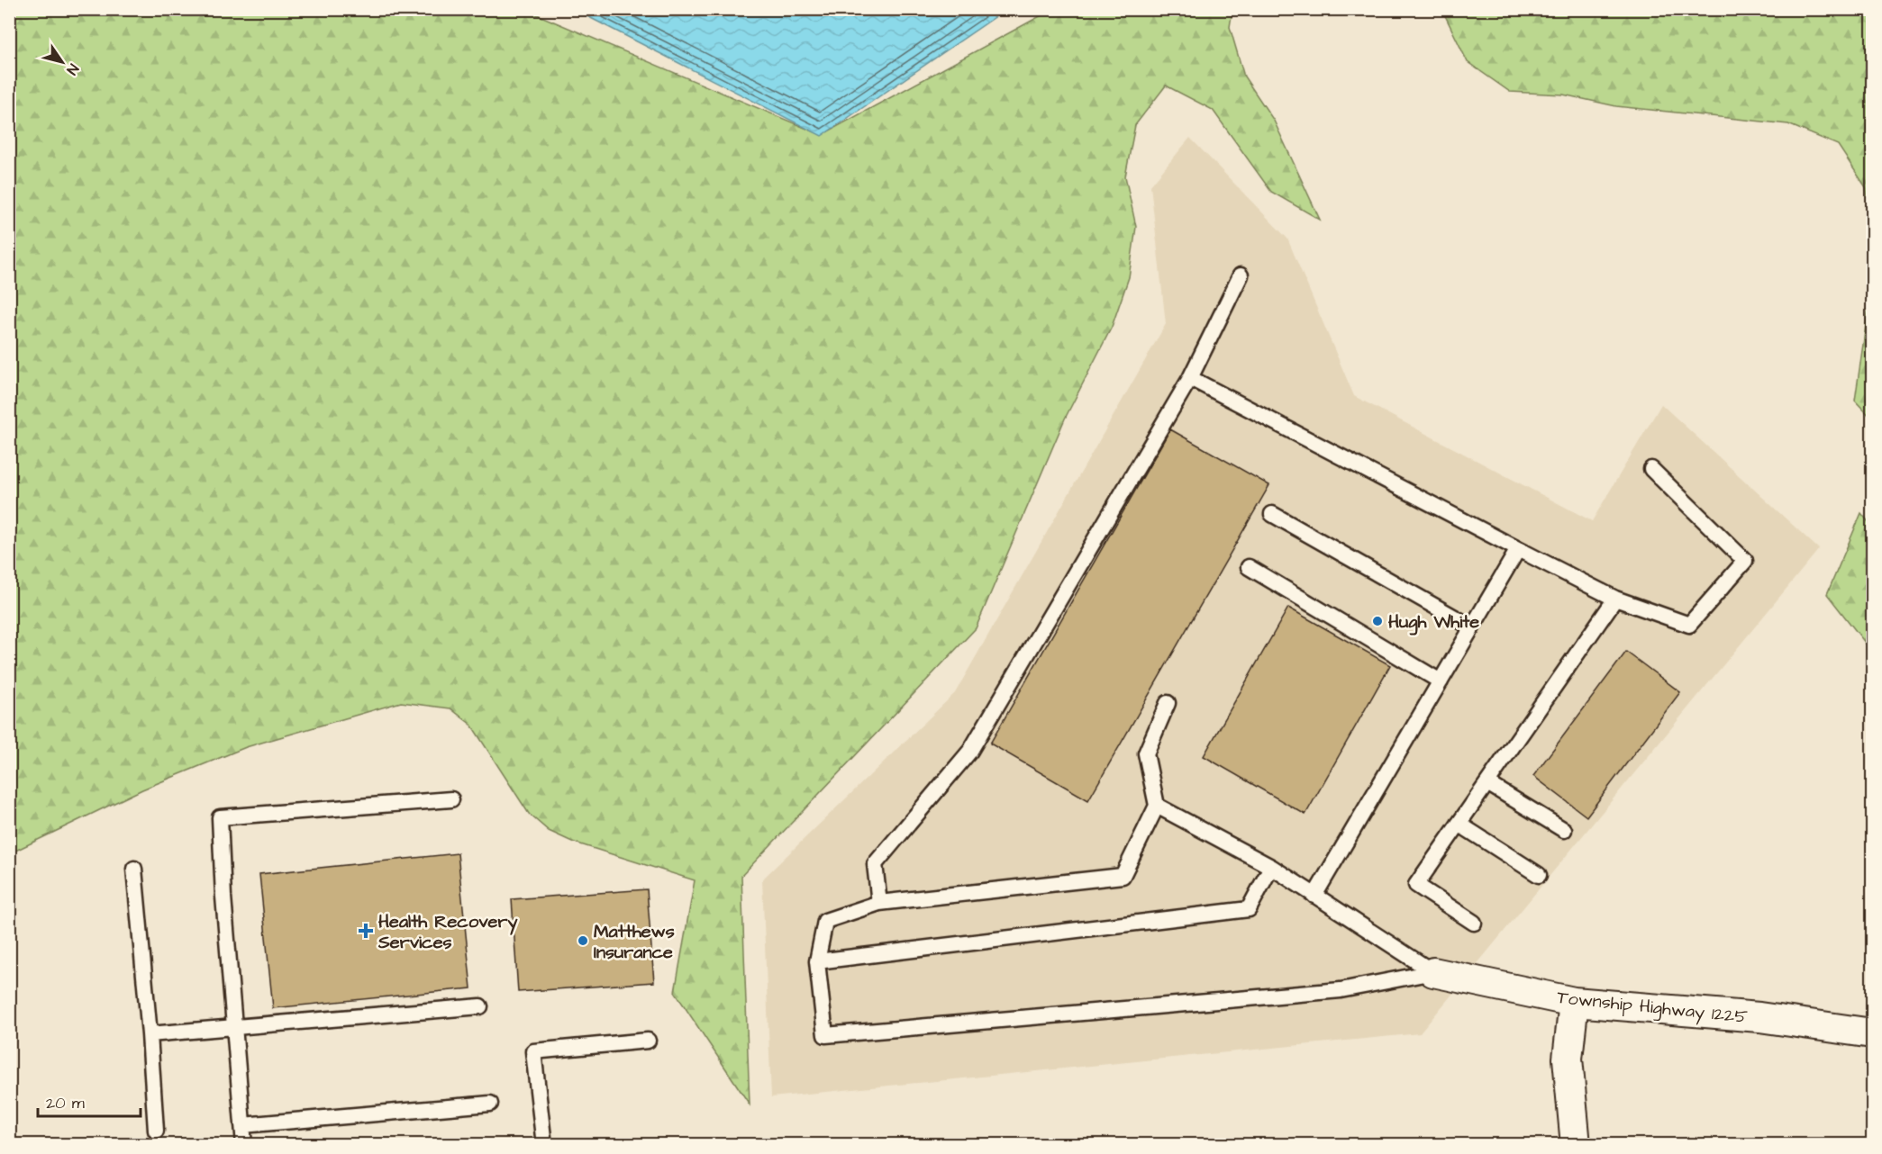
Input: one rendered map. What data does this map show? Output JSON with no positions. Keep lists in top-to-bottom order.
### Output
{
  "streets": {
    "street": ["Township Highway 1225"]
  },
  "places": {
    "other": ["Hugh White", "Matthews Insurance"],
    "health": ["Health Recovery Services"]
  },
  "scale_bar": "20 m",
  "north": "bottom right"
}
